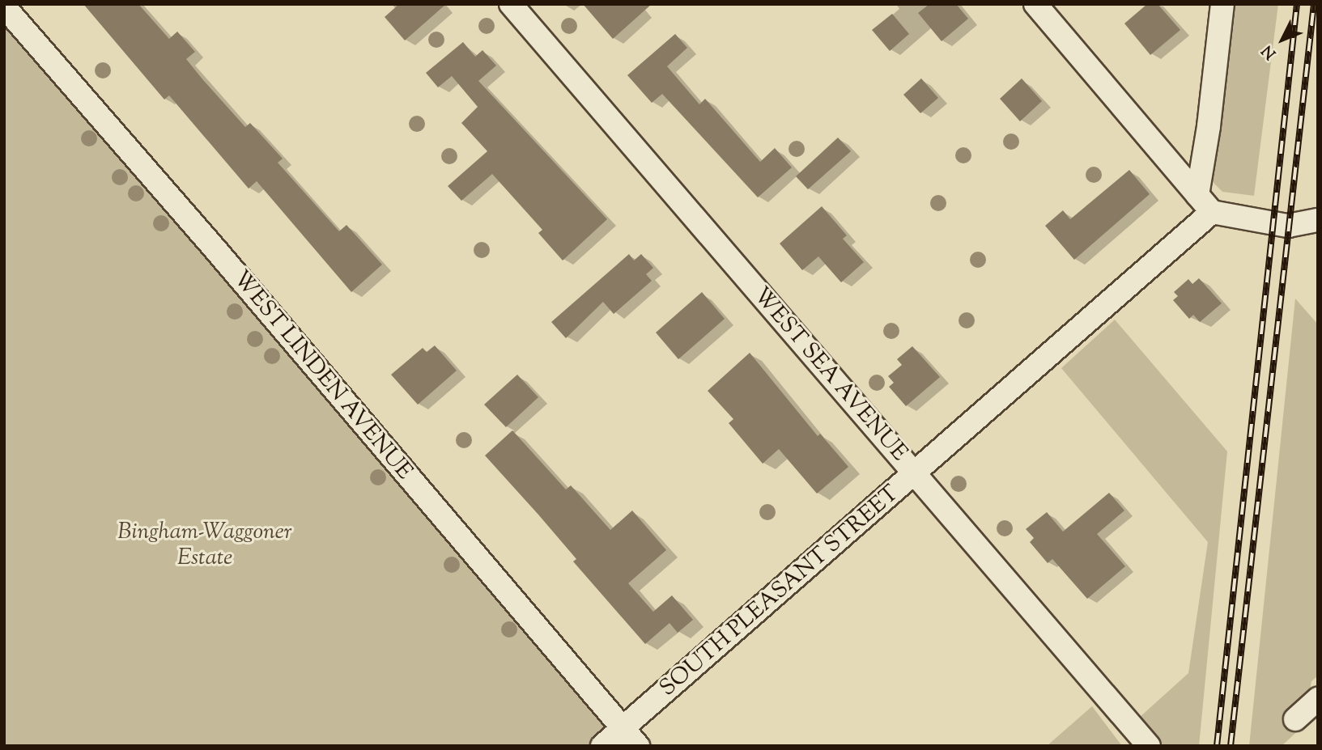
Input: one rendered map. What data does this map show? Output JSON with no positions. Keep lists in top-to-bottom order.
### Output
{
  "streets": {
    "street": ["WEST SEA AVENUE", "WEST LINDEN AVENUE", "SOUTH PLEASANT STREET"]
  },
  "crossings": [
    ["WEST SEA AVENUE", "SOUTH PLEASANT STREET"],
    ["WEST LINDEN AVENUE", "SOUTH PLEASANT STREET"]
  ],
  "parks": ["Bingham-Waggoner Estate"],
  "north": "bottom left"
}
